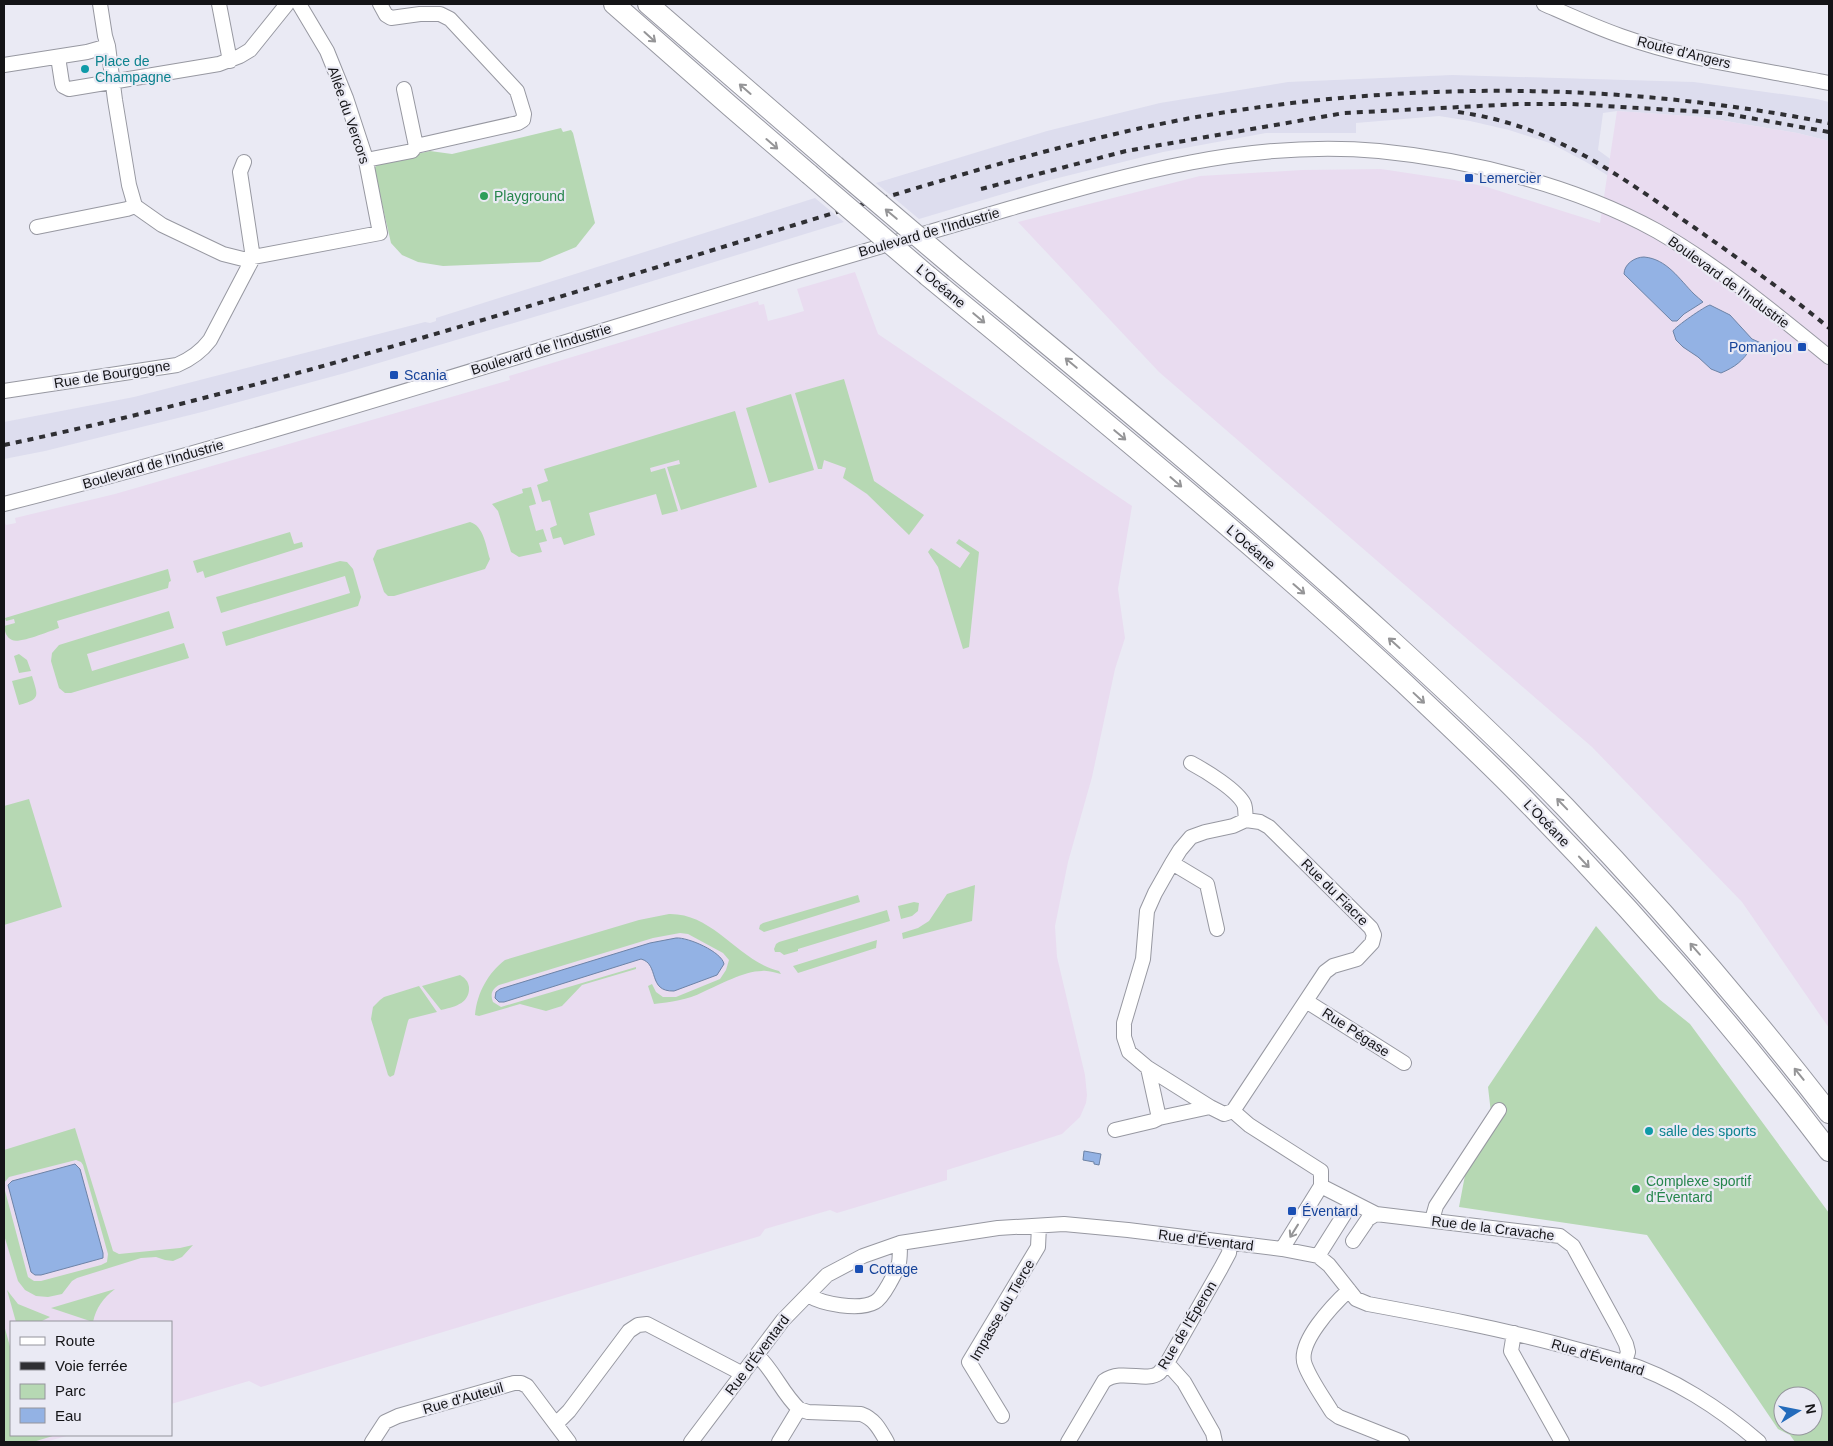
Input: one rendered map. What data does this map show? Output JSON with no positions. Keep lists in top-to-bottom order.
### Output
{
  "streets": {
    "highway": ["L’Océane"],
    "street": [
      "Route d'Angers",
      "Allée du Vercors",
      "Boulevard de l'Industrie",
      "Rue de Bourgogne",
      "Rue du Fiacre",
      "Rue Pégase",
      "Rue de la Cravache",
      "Rue d'Éventard",
      "Impasse du Tierce",
      "Rue de l'Éperon",
      "Rue d'Auteuil"
    ]
  },
  "crossings": [
    ["Allée du Vercors", "Rue de Bourgogne"],
    ["Rue du Fiacre", "Rue Pégase"],
    ["Rue de la Cravache", "Rue d'Éventard"],
    ["Rue d'Éventard", "Impasse du Tierce"],
    ["Rue d'Éventard", "Rue de l'Éperon"]
  ],
  "places": {
    "other": [
      "Place de Champagne",
      "Playground",
      "salle des sports",
      "Complexe sportif d'Éventard"
    ],
    "transit": [
      "Lemercier",
      "Pomanjou",
      "Scania",
      "Éventard",
      "Cottage"
    ]
  },
  "legend": [
    "Route",
    "Voie ferrée",
    "Parc",
    "Eau"
  ],
  "north": "right"
}
